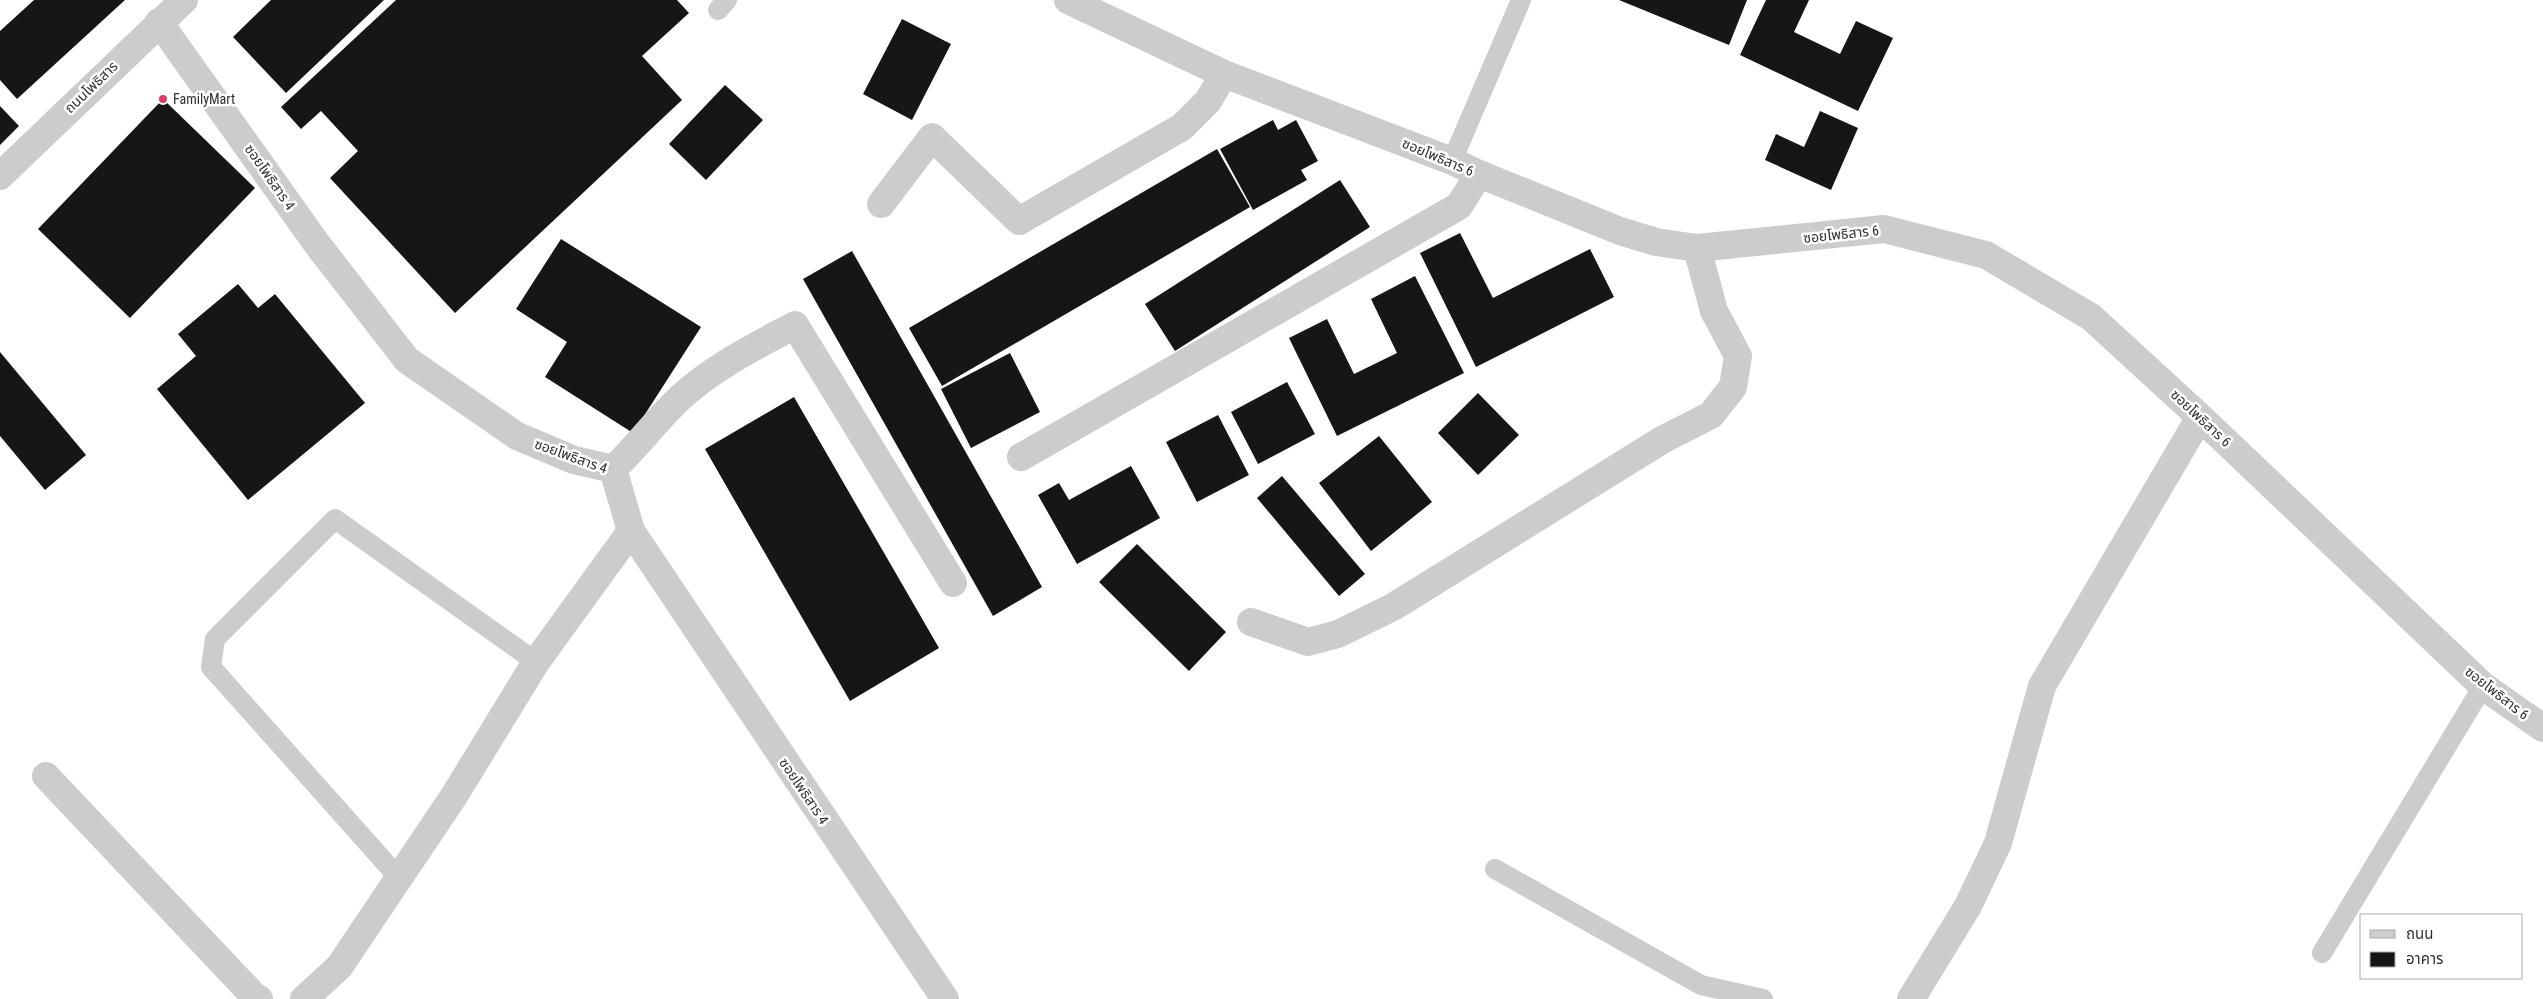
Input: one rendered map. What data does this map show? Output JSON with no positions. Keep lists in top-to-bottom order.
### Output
{
  "streets": {
    "street": ["ถนนโพธิสาร", "ซอยโพธิสาร 6", "ซอยโพธิสาร 4"]
  },
  "crossings": [
    ["ถนนโพธิสาร", "ซอยโพธิสาร 4"]
  ],
  "places": ["FamilyMart"],
  "legend": ["ถนน", "อาคาร"]
}
